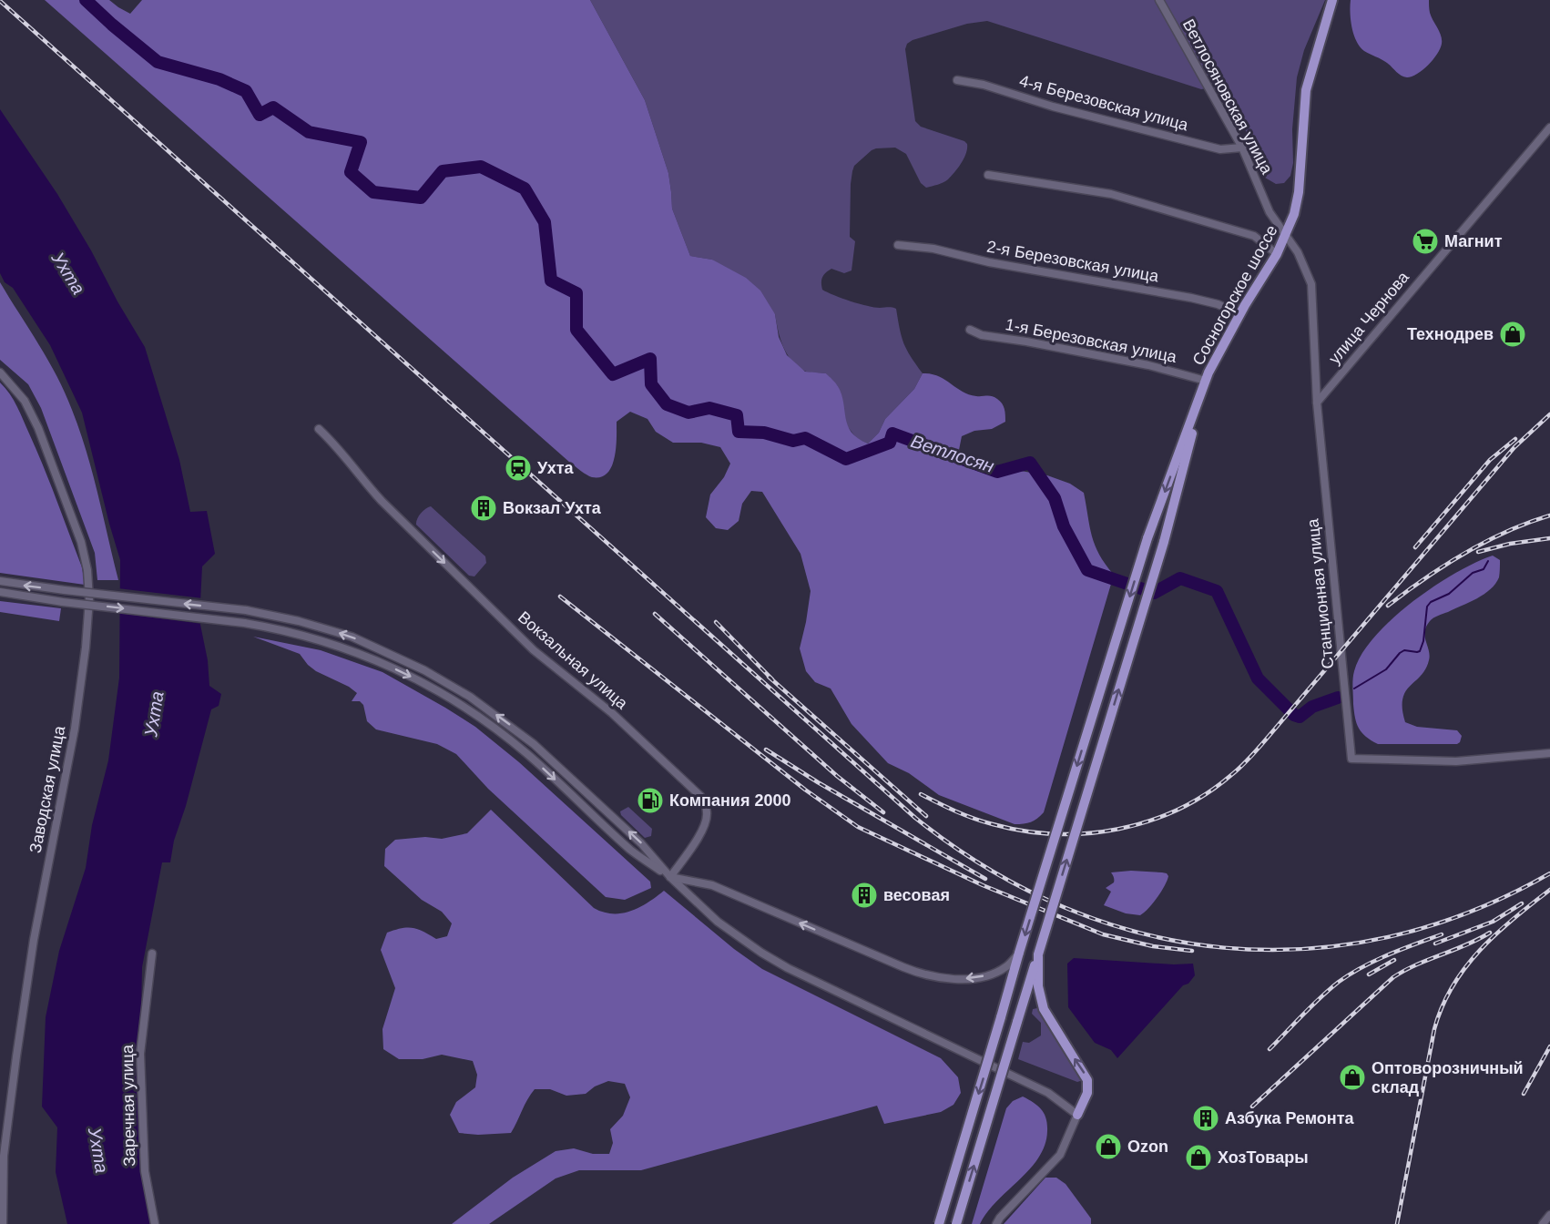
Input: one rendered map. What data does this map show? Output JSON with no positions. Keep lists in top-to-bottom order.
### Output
{
  "streets": {
    "main road": ["Сосногорское шоссе"],
    "street": [
      "Ветлосяновская улица",
      "4-я Березовская улица",
      "2-я Березовская улица",
      "улица Чернова",
      "1-я Березовская улица",
      "Станционная улица",
      "Вокзальная улица",
      "Заводская улица",
      "Заречная улица"
    ]
  },
  "crossings": [
    ["Ветлосяновская улица", "4-я Березовская улица"],
    ["Ветлосяновская улица", "Сосногорское шоссе"],
    ["Ветлосяновская улица", "Станционная улица"],
    ["2-я Березовская улица", "Сосногорское шоссе"],
    ["Сосногорское шоссе", "1-я Березовская улица"],
    ["Сосногорское шоссе", "Станционная улица"],
    ["улица Чернова", "Станционная улица"]
  ],
  "one_way": ["Вокзальная улица"],
  "water": ["Ухта", "Ветлосян"],
  "places": {
    "supermarket": ["Магнит"],
    "shop": [
      "Технодрев",
      "Оптоворозничный склад",
      "Ozon",
      "ХозТовары"
    ],
    "station": ["Ухта"],
    "building": ["Вокзал Ухта", "весовая", "Азбука Ремонта"],
    "fuel station": ["Компания 2000"]
  }
}
